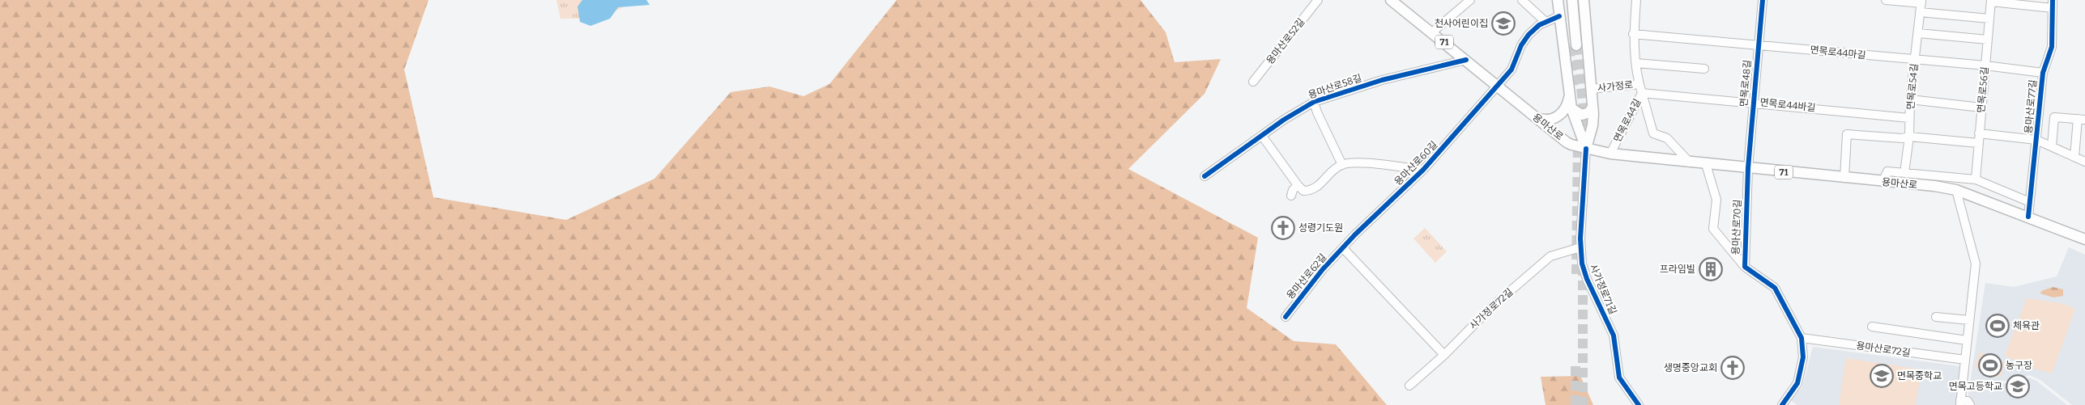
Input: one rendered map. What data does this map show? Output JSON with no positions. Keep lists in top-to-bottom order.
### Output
{
  "streets": {
    "main road": ["71", "용마산로"],
    "street": [
      "용마산로52길",
      "면목로44마길",
      "면목로48길",
      "용마산로58길",
      "사가정로",
      "면목로54길",
      "면목로56길",
      "면목로44바길",
      "용마산로77길",
      "면목로44길",
      "용마산로60길",
      "용마산로70길",
      "용마산로62길",
      "사가정로71길",
      "사가정로72길",
      "용마산로72길"
    ]
  },
  "crossings": [
    ["면목로44마길", "면목로48길"],
    ["면목로44마길", "면목로54길"],
    ["면목로44마길", "면목로56길"],
    ["면목로44마길", "용마산로77길"],
    ["면목로44마길", "면목로44길"],
    ["면목로48길", "면목로44바길"],
    ["면목로48길", "용마산로"],
    ["면목로48길", "용마산로70길"],
    ["용마산로58길", "용마산로"],
    ["사가정로", "면목로44길"],
    ["면목로54길", "면목로44바길"],
    ["면목로44바길", "면목로44길"],
    ["용마산로77길", "용마산로"],
    ["면목로44길", "용마산로"],
    ["용마산로", "용마산로60길"],
    ["용마산로", "용마산로70길"],
    ["용마산로", "사가정로71길"],
    ["용마산로60길", "용마산로62길"],
    ["용마산로70길", "용마산로72길"],
    ["사가정로71길", "사가정로72길"]
  ],
  "places": {
    "school or university": ["천사어린이집", "면목중학교", "면목고등학교"],
    "church": ["성령기도원", "생명중앙교회"],
    "building": ["프라임빌"],
    "sports": ["체육관", "농구장"]
  }
}
